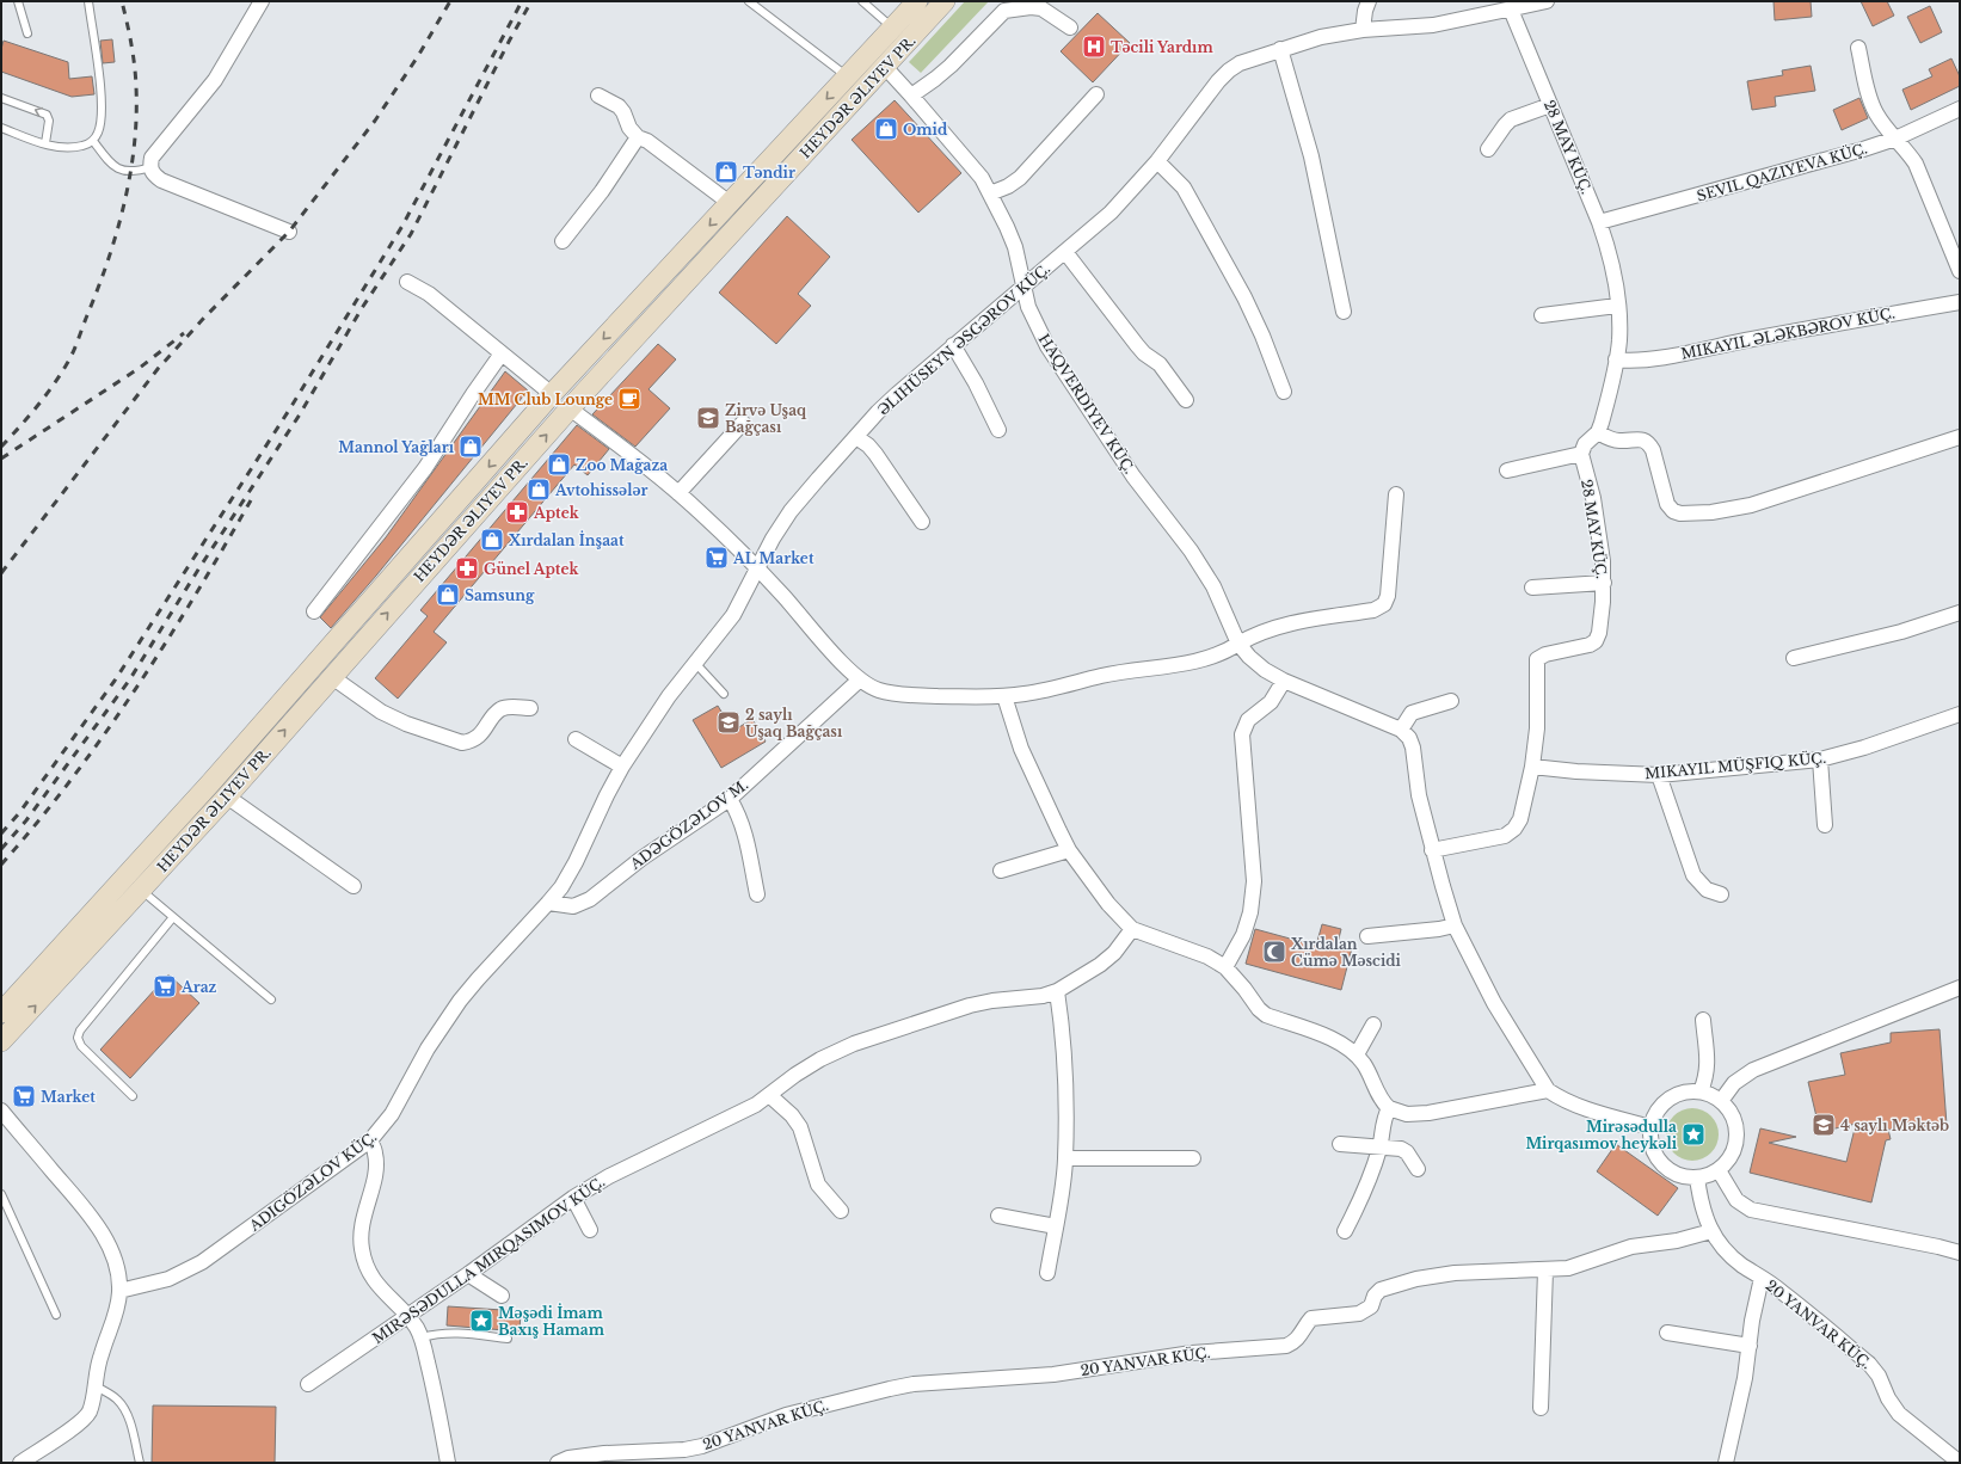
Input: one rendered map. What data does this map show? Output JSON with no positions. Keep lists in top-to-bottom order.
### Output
{
  "streets": {
    "main road": ["HEYDƏR ƏLIYEV PR."],
    "street": [
      "28 MAY KÜÇ.",
      "ƏLIHÜSEYN ƏSGƏROV KÜÇ.",
      "HAQVERDIYEV KÜÇ.",
      "ADƏGÖZƏLOV M.",
      "20 YANVAR KÜÇ."
    ]
  },
  "crossings": [
    ["HEYDƏR ƏLIYEV PR.", "HAQVERDIYEV KÜÇ."],
    ["28 MAY KÜÇ.", "ƏLIHÜSEYN ƏSGƏROV KÜÇ."],
    ["ƏLIHÜSEYN ƏSGƏROV KÜÇ.", "HAQVERDIYEV KÜÇ."],
    ["ƏLIHÜSEYN ƏSGƏROV KÜÇ.", "ADƏGÖZƏLOV M."]
  ],
  "places": {
    "hospital": ["Təcili Yardım"],
    "shop": [
      "Omid",
      "Təndir",
      "Mannol Yağları",
      "Zoo Mağaza",
      "Avtohissələr",
      "Xırdalan İnşaat",
      "Samsung"
    ],
    "cafe": ["MM Club Lounge"],
    "school or university": ["Zirvə Uşaq Bağçası", "2 saylı Uşaq Bağçası", "4 saylı Məktəb"],
    "pharmacy": ["Aptek", "Günel Aptek"],
    "supermarket": ["AL Market", "Araz", "Market"],
    "mosque": ["Xırdalan Cümə Məscidi"],
    "place": ["Mirəsədulla Mirqasımov heykəli", "Məşədi İmam Baxış Hamam"]
  }
}
